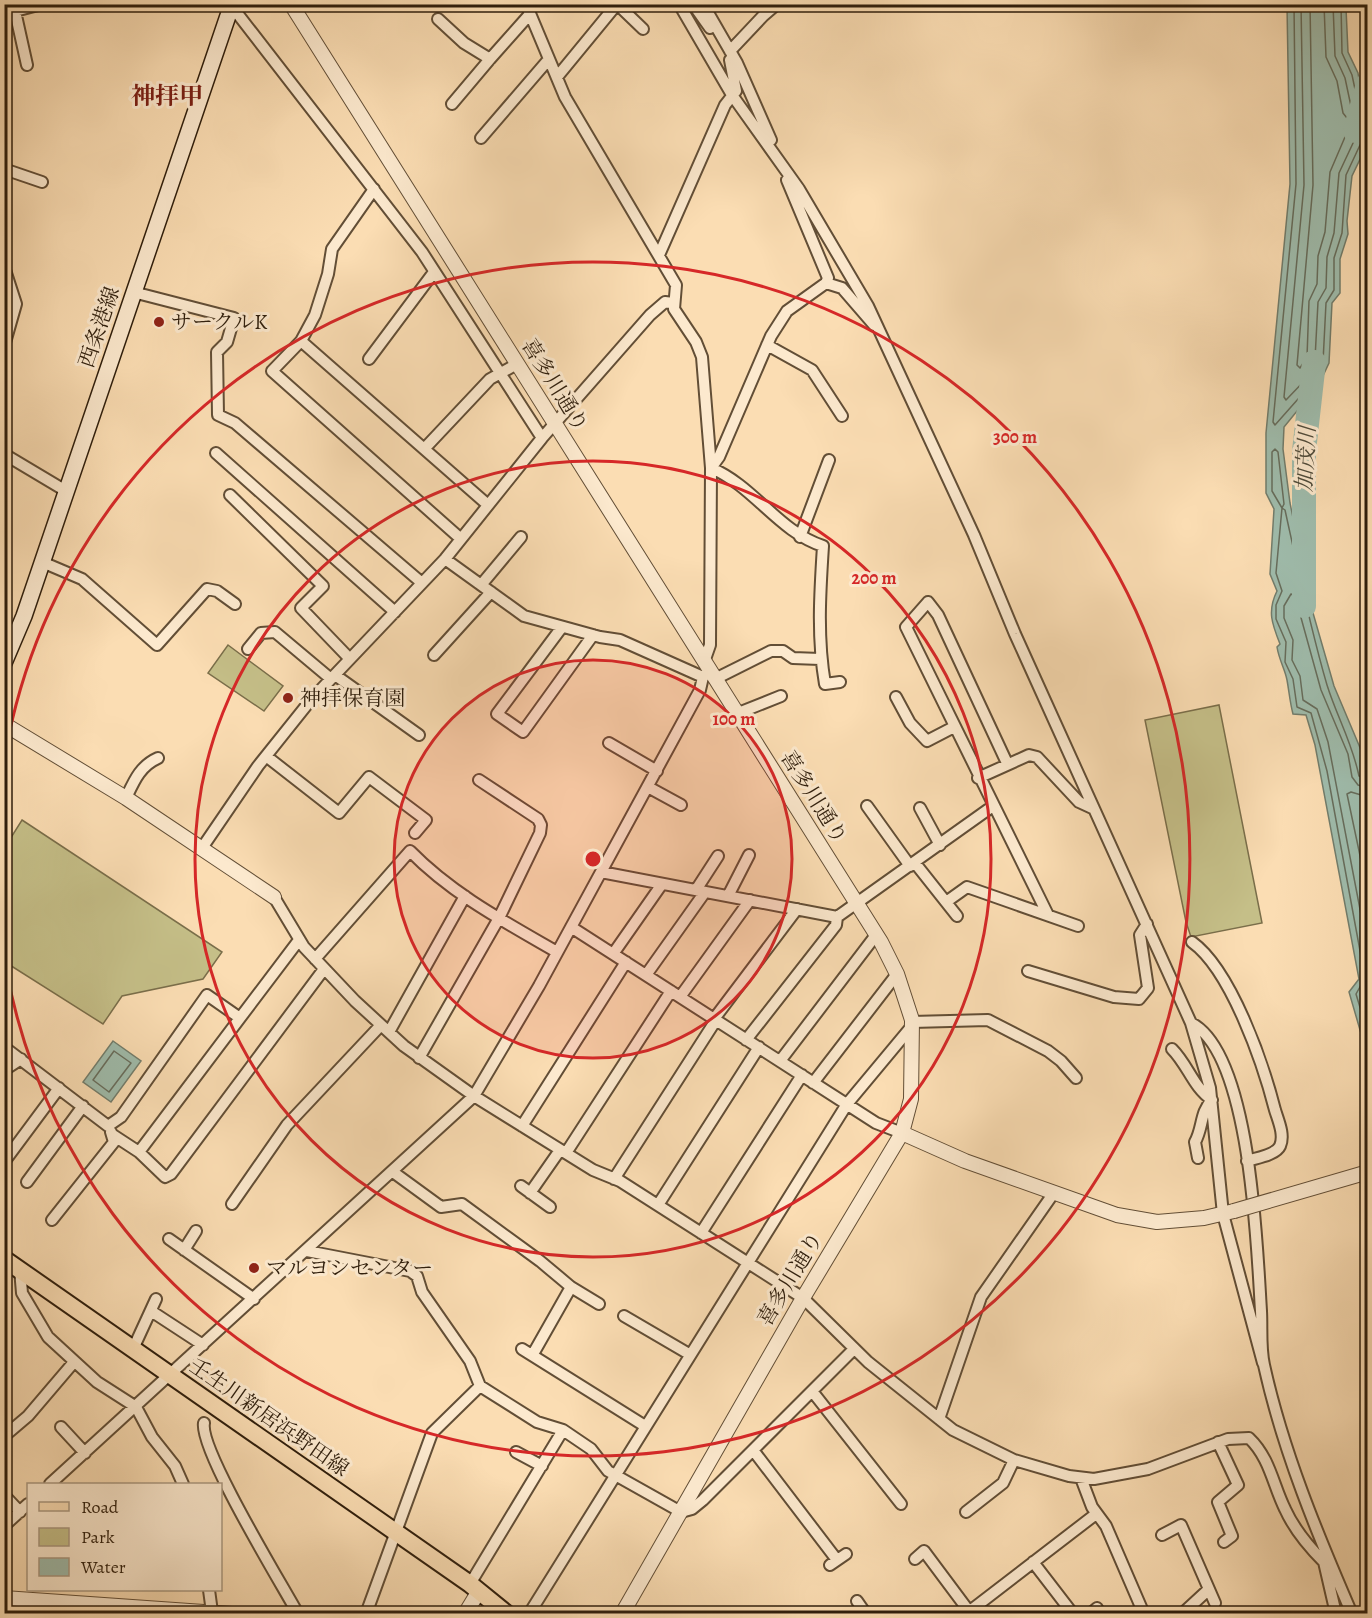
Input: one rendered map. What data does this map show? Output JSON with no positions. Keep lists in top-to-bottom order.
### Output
{
  "streets": {
    "main road": ["西条港線", "壬生川新居浜野田線"],
    "street": ["喜多川通り"]
  },
  "districts": ["神拝甲"],
  "water": ["加茂川"],
  "places": ["サークルK", "神拝保育園", "マルヨシセンター"],
  "legend": ["Road", "Park", "Water"],
  "rings": ["300 m", "200 m", "100 m"]
}
